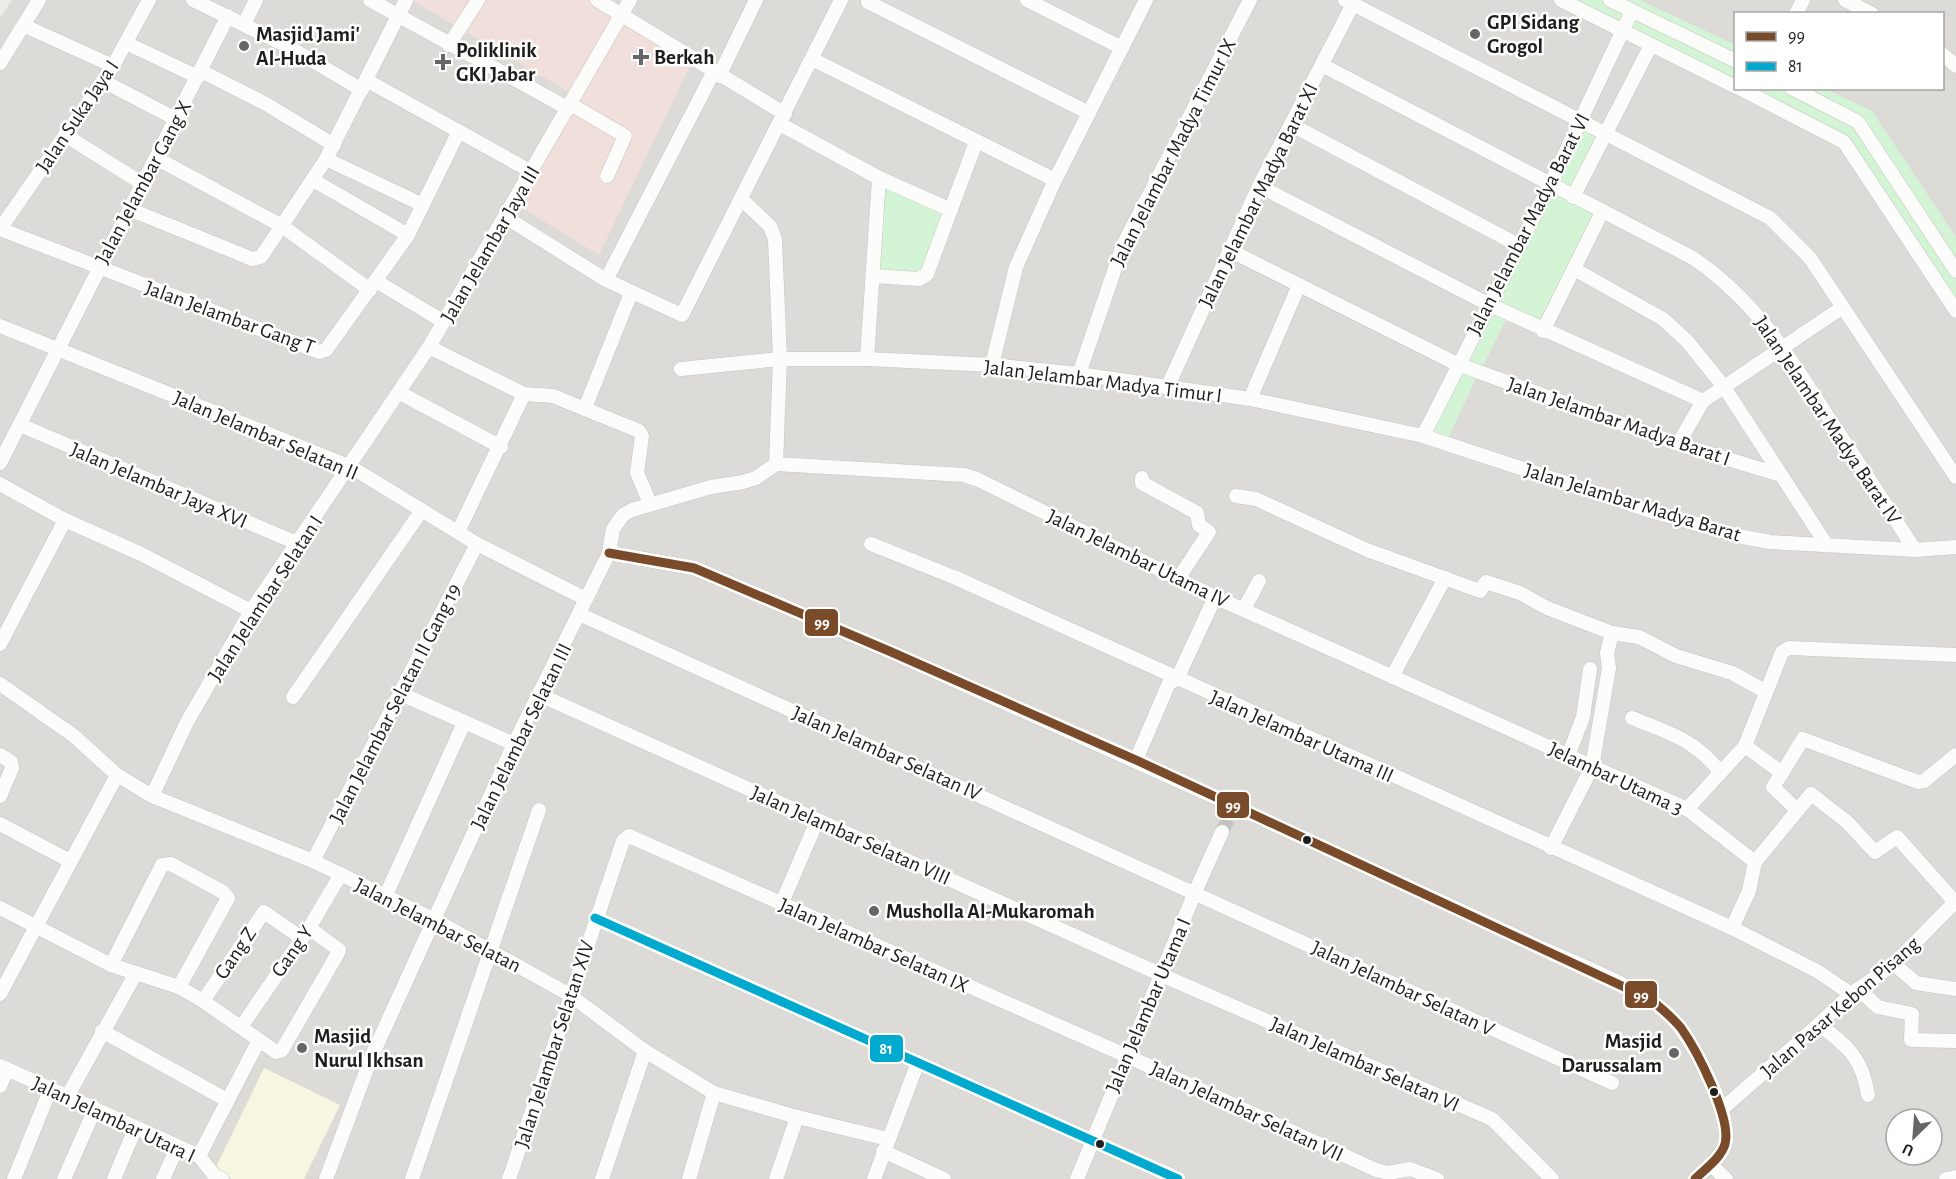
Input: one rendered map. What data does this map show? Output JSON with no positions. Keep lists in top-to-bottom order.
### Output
{
  "streets": {
    "street": [
      "Jalan Suka Jaya I",
      "Jalan Jelambar Madya Timur IX",
      "Jalan Jelambar Gang X",
      "Jalan Jelambar Madya Barat XI",
      "Jalan Jelambar Madya Barat VI",
      "Jalan Jelambar Jaya III",
      "Jalan Jelambar Gang T",
      "Jalan Jelambar Madya Timur I",
      "Jalan Jelambar Madya Barat IV",
      "Jalan Jelambar Madya Barat I",
      "Jalan Jelambar Selatan II",
      "Jalan Jelambar Jaya XVI",
      "Jalan Jelambar Madya Barat",
      "Jalan Jelambar Utama IV",
      "Jalan Jelambar Selatan I",
      "Jalan Jelambar Selatan II Gang 19",
      "Jalan Jelambar Selatan III",
      "Jalan Jelambar Utama III",
      "Jalan Jelambar Selatan IV",
      "Jelambar Utama 3",
      "Jalan Jelambar Selatan VIII",
      "Jalan Jelambar Selatan",
      "Jalan Jelambar Selatan IX",
      "Gang Y",
      "Gang Z",
      "Jalan Jelambar Selatan V",
      "Jalan Jelambar Utama I",
      "Jalan Pasar Kebon Pisang",
      "Jalan Jelambar Selatan XIV",
      "Jalan Jelambar Selatan VI",
      "Jalan Jelambar Selatan VII",
      "Jalan Jelambar Utara I"
    ]
  },
  "crossings": [
    ["Jalan Jelambar Madya Timur IX", "Jalan Jelambar Madya Timur I"],
    ["Jalan Jelambar Gang X", "Jalan Jelambar Gang T"],
    ["Jalan Jelambar Gang X", "Jalan Jelambar Selatan II"],
    ["Jalan Jelambar Gang X", "Jalan Jelambar Jaya XVI"],
    ["Jalan Jelambar Madya Barat XI", "Jalan Jelambar Madya Timur I"],
    ["Jalan Jelambar Madya Barat XI", "Jalan Jelambar Madya Barat IV"],
    ["Jalan Jelambar Madya Barat XI", "Jalan Jelambar Madya Barat I"],
    ["Jalan Jelambar Madya Barat VI", "Jalan Jelambar Madya Timur I"],
    ["Jalan Jelambar Madya Barat VI", "Jalan Jelambar Madya Barat IV"],
    ["Jalan Jelambar Madya Barat VI", "Jalan Jelambar Madya Barat I"],
    ["Jalan Jelambar Madya Barat VI", "Jalan Jelambar Madya Barat"],
    ["Jalan Jelambar Jaya III", "Jalan Jelambar Selatan II"],
    ["Jalan Jelambar Jaya III", "Jalan Jelambar Selatan I"],
    ["Jalan Jelambar Madya Timur I", "Jalan Jelambar Madya Barat"],
    ["Jalan Jelambar Madya Barat IV", "Jalan Jelambar Madya Barat"],
    ["Jalan Jelambar Selatan II", "Jalan Jelambar Selatan I"],
    ["Jalan Jelambar Selatan II", "Jalan Jelambar Selatan II Gang 19"],
    ["Jalan Jelambar Selatan II", "Jalan Jelambar Selatan III"],
    ["Jalan Jelambar Jaya XVI", "Jalan Jelambar Selatan I"],
    ["Jalan Jelambar Utama IV", "Jalan Jelambar Selatan III"],
    ["Jalan Jelambar Utama IV", "Jelambar Utama 3"],
    ["Jalan Jelambar Selatan I", "Jalan Jelambar Selatan"],
    ["Jalan Jelambar Selatan II Gang 19", "Jalan Jelambar Selatan"],
    ["Jalan Jelambar Selatan III", "Jalan Jelambar Selatan IV"],
    ["Jalan Jelambar Selatan III", "Jalan Jelambar Selatan VIII"],
    ["Jalan Jelambar Selatan III", "Jalan Jelambar Selatan"],
    ["Jalan Jelambar Utama III", "Jalan Pasar Kebon Pisang"],
    ["Jalan Jelambar Selatan IV", "Jalan Jelambar Selatan V"],
    ["Jalan Jelambar Selatan IV", "Jalan Jelambar Utama I"],
    ["Jalan Jelambar Selatan VIII", "Jalan Jelambar Utama I"],
    ["Jalan Jelambar Selatan VIII", "Jalan Jelambar Selatan VI"],
    ["Jalan Jelambar Selatan", "Gang Y"],
    ["Jalan Jelambar Selatan", "Jalan Jelambar Selatan XIV"],
    ["Jalan Jelambar Selatan IX", "Jalan Jelambar Utama I"],
    ["Jalan Jelambar Selatan IX", "Jalan Jelambar Selatan XIV"],
    ["Jalan Jelambar Selatan IX", "Jalan Jelambar Selatan VII"],
    ["Gang Y", "Gang Z"],
    ["Jalan Jelambar Selatan V", "Jalan Jelambar Utama I"],
    ["Jalan Jelambar Utama I", "Jalan Jelambar Selatan VI"],
    ["Jalan Jelambar Utama I", "Jalan Jelambar Selatan VII"]
  ],
  "places": {
    "other": [
      "GPI Sidang Grogol",
      "Masjid Jami' Al-Huda",
      "Musholla Al-Mukaromah",
      "Masjid Nurul Ikhsan",
      "Masjid Darussalam"
    ],
    "health": ["Berkah", "Poliklinik GKI Jabar"]
  },
  "lines": ["transit line 99", "transit line 81"],
  "legend": ["99", "81"],
  "north": "bottom left"
}
